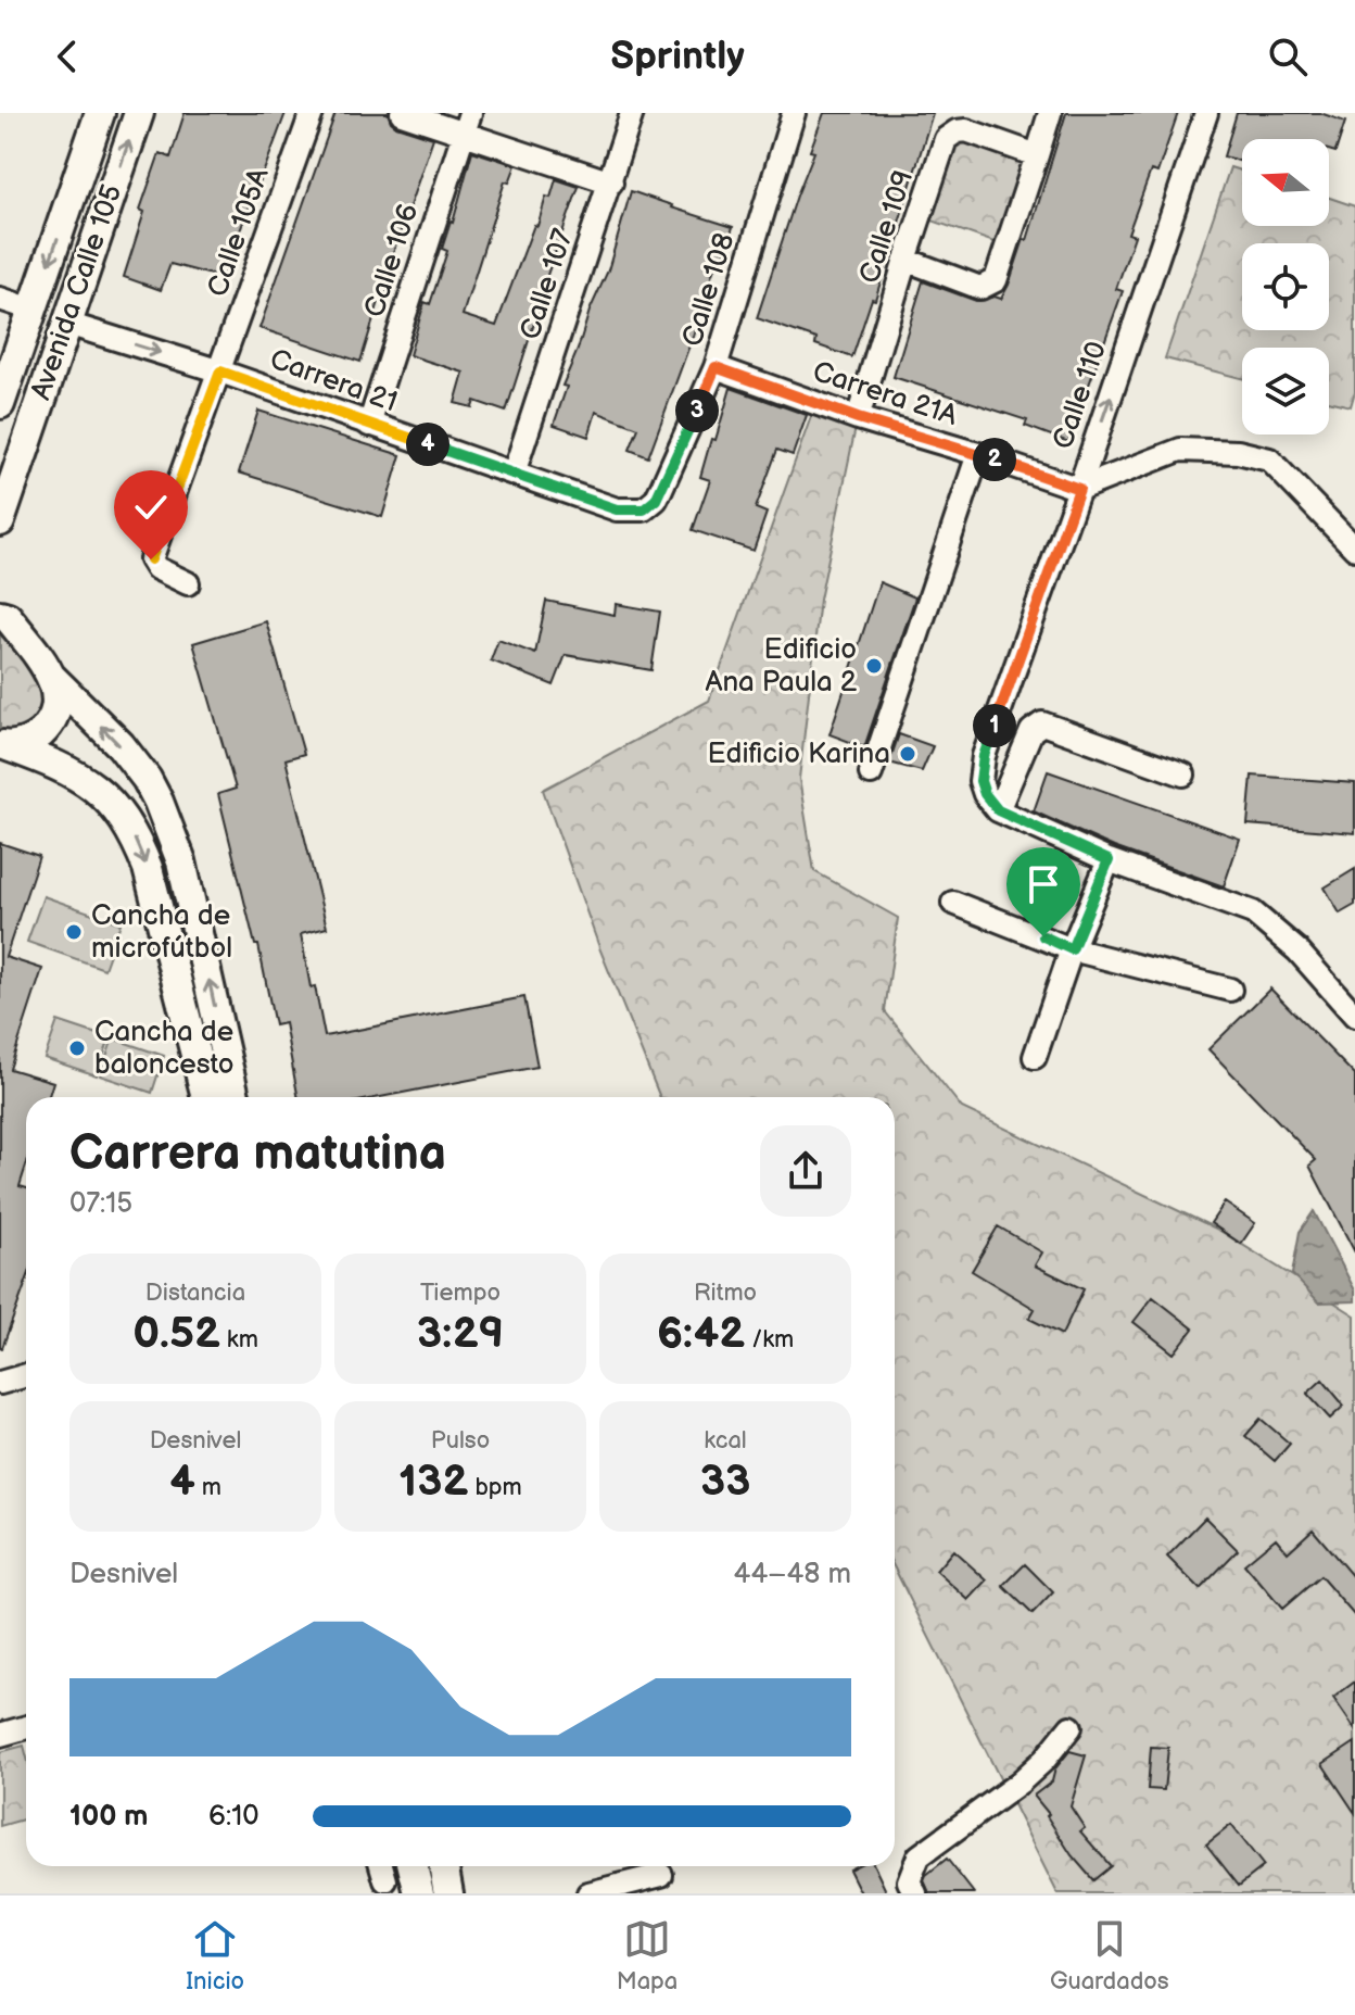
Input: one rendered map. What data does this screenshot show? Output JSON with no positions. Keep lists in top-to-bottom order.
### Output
{
  "streets": {
    "main road": ["Avenida Calle 105"],
    "street": [
      "Calle 109",
      "Calle 105A",
      "Calle 106",
      "Calle 107",
      "Calle 108",
      "Carrera 21",
      "Carrera 21A",
      "Calle 110"
    ]
  },
  "crossings": [
    ["Calle 109", "Carrera 21A"],
    ["Calle 105A", "Carrera 21"],
    ["Calle 106", "Carrera 21"],
    ["Calle 107", "Carrera 21"],
    ["Calle 108", "Carrera 21"],
    ["Calle 108", "Carrera 21A"],
    ["Avenida Calle 105", "Carrera 21"],
    ["Carrera 21A", "Calle 110"]
  ],
  "one_way": ["Calle 110"],
  "places": [
    "Edificio Ana Paula 2",
    "Edificio Karina",
    "Cancha de microfútbol",
    "Cancha de baloncesto"
  ],
  "north": "left",
  "page": {
    "header": "Sprintly",
    "pins": [
      "3",
      "4",
      "2",
      "1"
    ],
    "heading": ["Carrera matutina", "07:15"],
    "stats": [
      ["Distancia", "0.52 km"],
      ["Tiempo", "3:29"],
      ["Ritmo", "6:42 /km"],
      ["Desnivel", "4 m"],
      ["Pulso", "132 bpm"],
      ["kcal", "33"]
    ],
    "chart": ["Desnivel", "44–48 m"],
    "list": [
      {
        "name": "100 m",
        "note": "6:10"
      }
    ],
    "tabs": ["Inicio", "Mapa", "Guardados"]
  }
}
